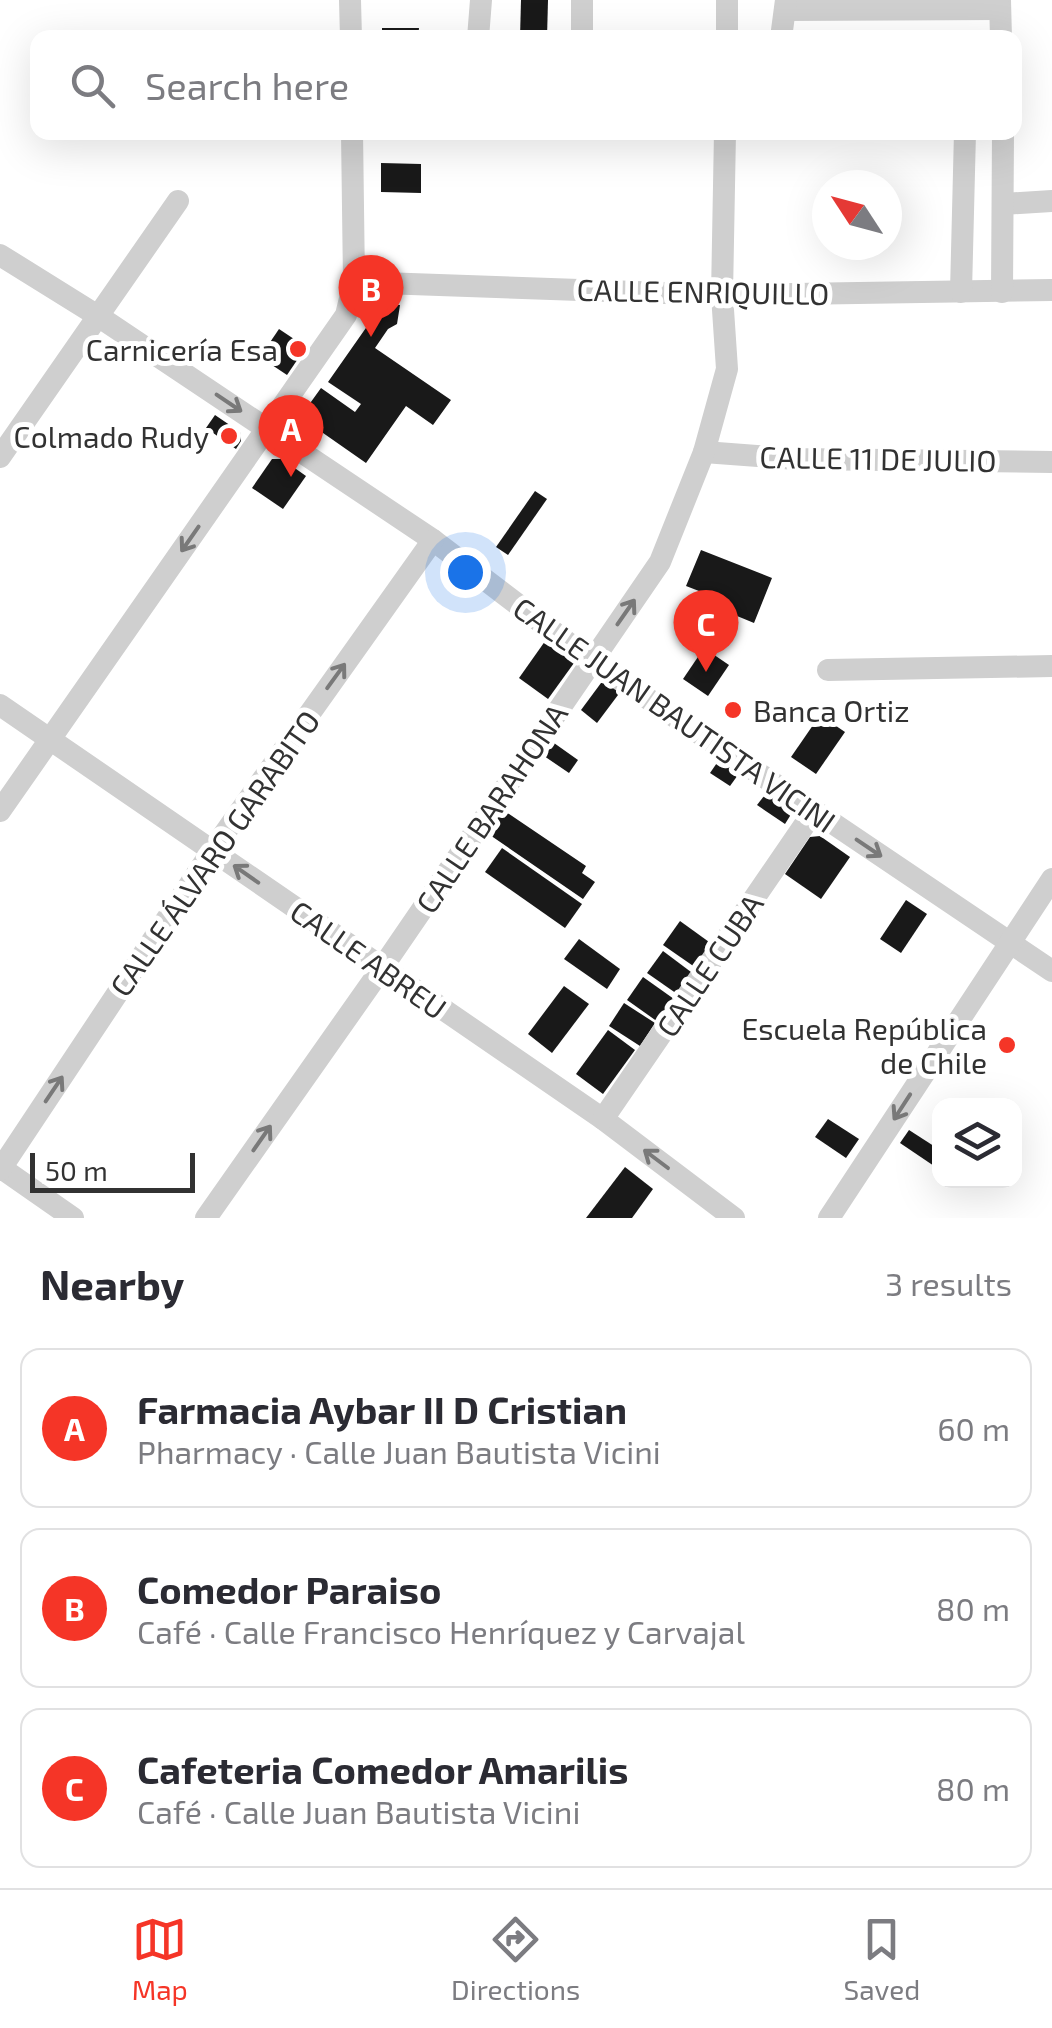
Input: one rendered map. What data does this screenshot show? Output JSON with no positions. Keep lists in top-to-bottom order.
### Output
{
  "streets": {
    "street": [
      "CALLE ENRIQUILLO",
      "CALLE 11 DE JULIO",
      "CALLE JUAN BAUTISTA VICINI",
      "CALLE BARAHONA",
      "CALLE ÁLVARO GARABITO",
      "CALLE ABREU",
      "CALLE CUBA"
    ]
  },
  "crossings": [
    ["CALLE ENRIQUILLO", "CALLE BARAHONA"],
    ["CALLE 11 DE JULIO", "CALLE BARAHONA"],
    ["CALLE JUAN BAUTISTA VICINI", "CALLE BARAHONA"],
    ["CALLE JUAN BAUTISTA VICINI", "CALLE ÁLVARO GARABITO"],
    ["CALLE JUAN BAUTISTA VICINI", "CALLE CUBA"],
    ["CALLE BARAHONA", "CALLE ABREU"],
    ["CALLE ÁLVARO GARABITO", "CALLE ABREU"],
    ["CALLE ABREU", "CALLE CUBA"]
  ],
  "one_way": ["CALLE BARAHONA", "CALLE ABREU"],
  "places": [
    "Carnicería Esa",
    "Colmado Rudy",
    "Banca Ortiz",
    "Escuela República de Chile"
  ],
  "scale_bar": "50 m",
  "north": "top left",
  "page": {
    "search": "Search here",
    "pins": ["B", "A", "C"],
    "scale": "50 m",
    "heading": ["Nearby", "3 results"],
    "list": [
      {
        "mark": "A",
        "name": "Farmacia Aybar II D Cristian",
        "note": "Pharmacy · Calle Juan Bautista Vicini",
        "value": "60 m"
      },
      {
        "mark": "B",
        "name": "Comedor Paraiso",
        "note": "Café · Calle Francisco Henríquez y Carvajal",
        "value": "80 m"
      },
      {
        "mark": "C",
        "name": "Cafeteria Comedor Amarilis",
        "note": "Café · Calle Juan Bautista Vicini",
        "value": "80 m"
      }
    ],
    "nav": ["Map", "Directions", "Saved"]
  }
}
